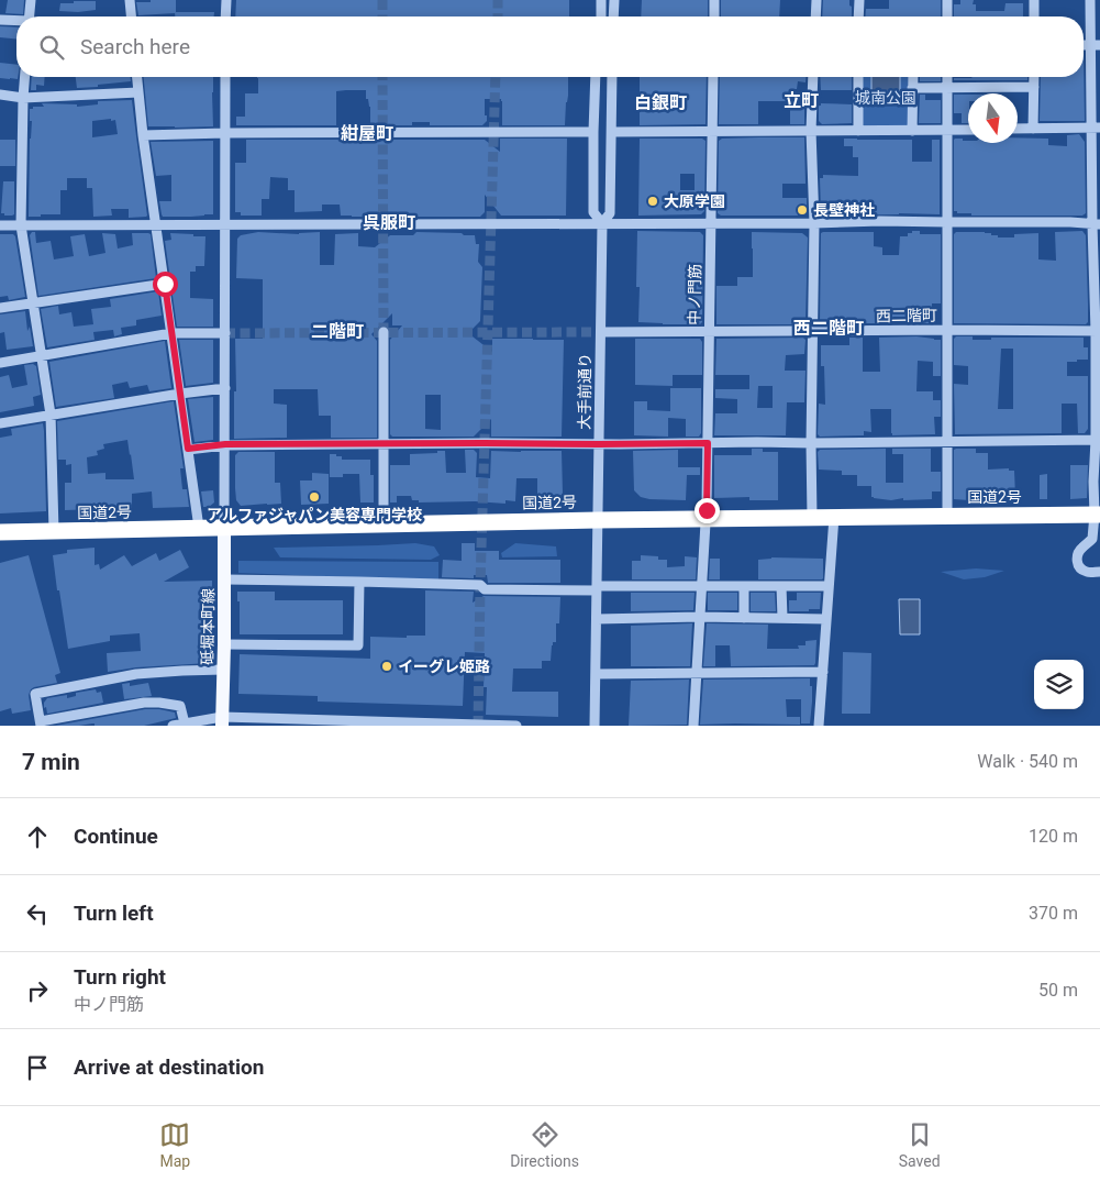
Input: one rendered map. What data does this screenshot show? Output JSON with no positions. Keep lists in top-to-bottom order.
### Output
{
  "streets": {
    "highway": ["国道2号"],
    "main road": ["砥堀本町線"],
    "street": ["中ノ門筋", "西二階町", "大手前通り"]
  },
  "crossings": [
    ["中ノ門筋", "西二階町"],
    ["中ノ門筋", "国道2号"],
    ["西二階町", "大手前通り"],
    ["大手前通り", "国道2号"],
    ["国道2号", "砥堀本町線"]
  ],
  "districts": [
    "立町",
    "白銀町",
    "紺屋町",
    "呉服町",
    "西二階町",
    "二階町"
  ],
  "parks": ["城南公園"],
  "places": [
    "大原学園",
    "長壁神社",
    "アルファジャパン美容専門学校",
    "イーグレ姫路"
  ],
  "north": "bottom",
  "page": {
    "search": "Search here",
    "heading": ["7 min", "Walk · 540 m"],
    "list": [
      ["Continue", "120 m"],
      ["Turn left", "370 m"],
      ["Turn right", "中ノ門筋", "50 m"],
      "Arrive at destination"
    ],
    "nav": ["Map", "Directions", "Saved"]
  }
}
